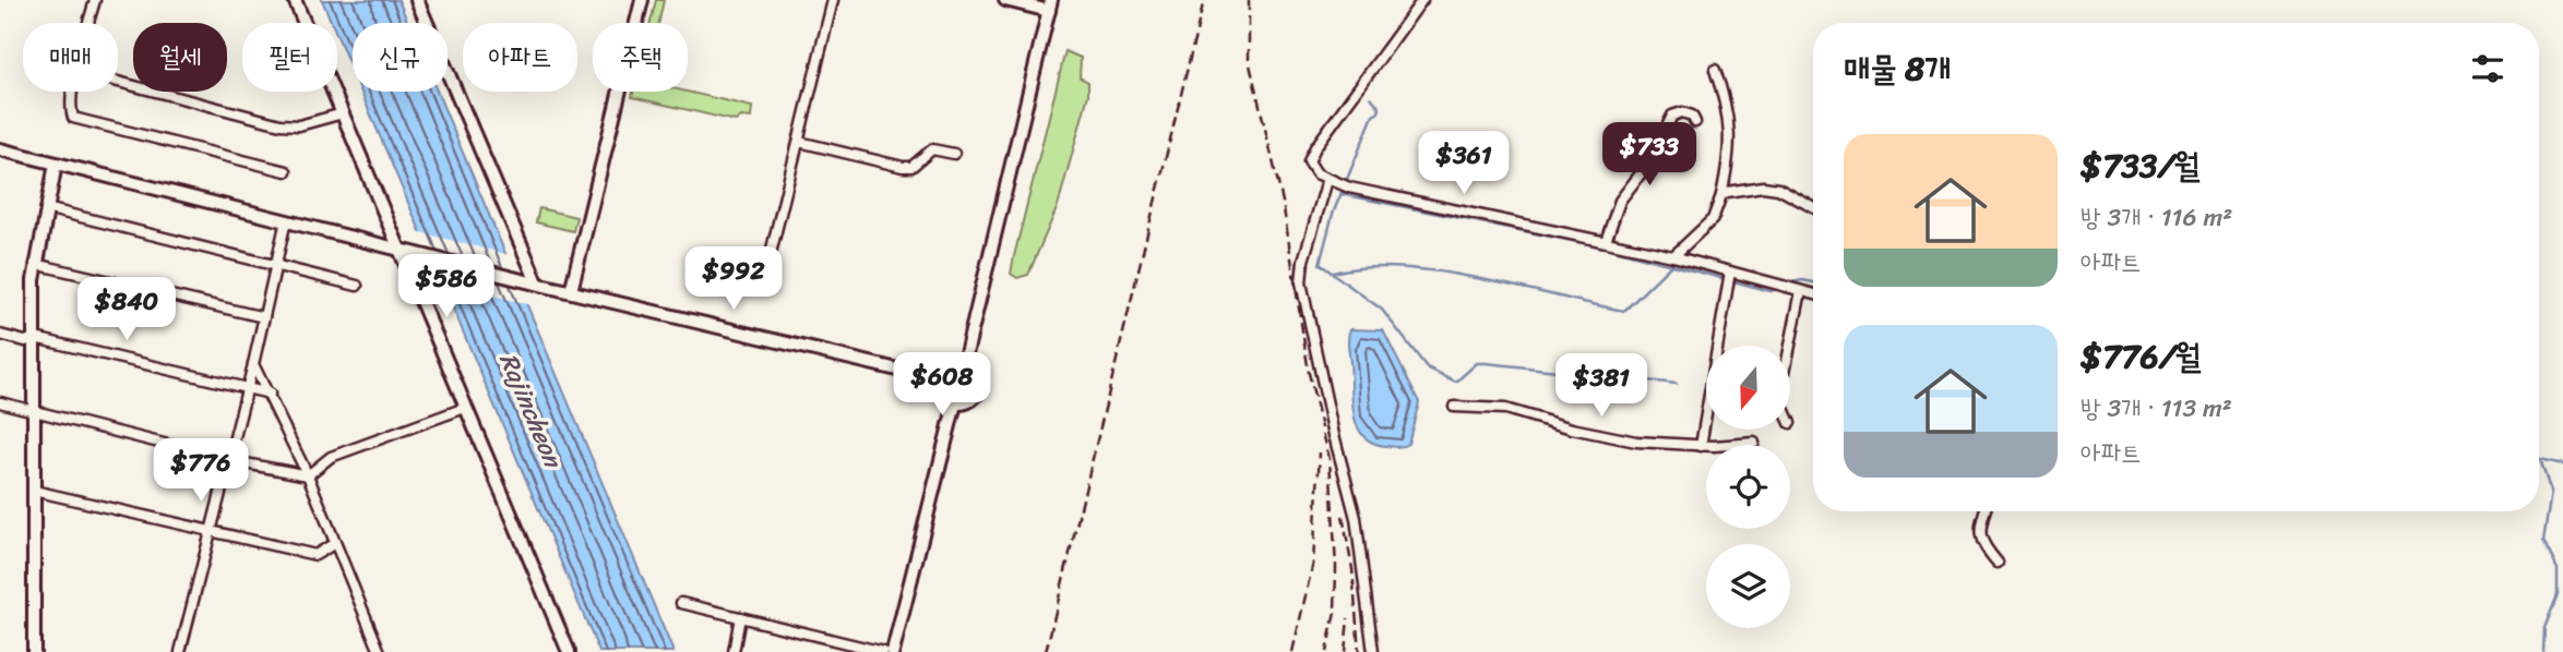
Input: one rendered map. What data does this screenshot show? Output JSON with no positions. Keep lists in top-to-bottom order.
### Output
{
  "water": ["Rajincheon"],
  "north": "bottom",
  "page": {
    "chip": [
      "매매",
      "월세",
      "필터",
      "신규",
      "아파트",
      "주택"
    ],
    "heading": "매물 8개",
    "list": [
      {
        "name": "$733/월",
        "note": "방 3개 · 116 m² · 아파트"
      },
      {
        "name": "$776/월",
        "note": "방 3개 · 113 m² · 아파트"
      }
    ],
    "price": [
      "$733",
      "$361",
      "$992",
      "$586",
      "$840",
      "$608",
      "$381",
      "$776"
    ]
  }
}
